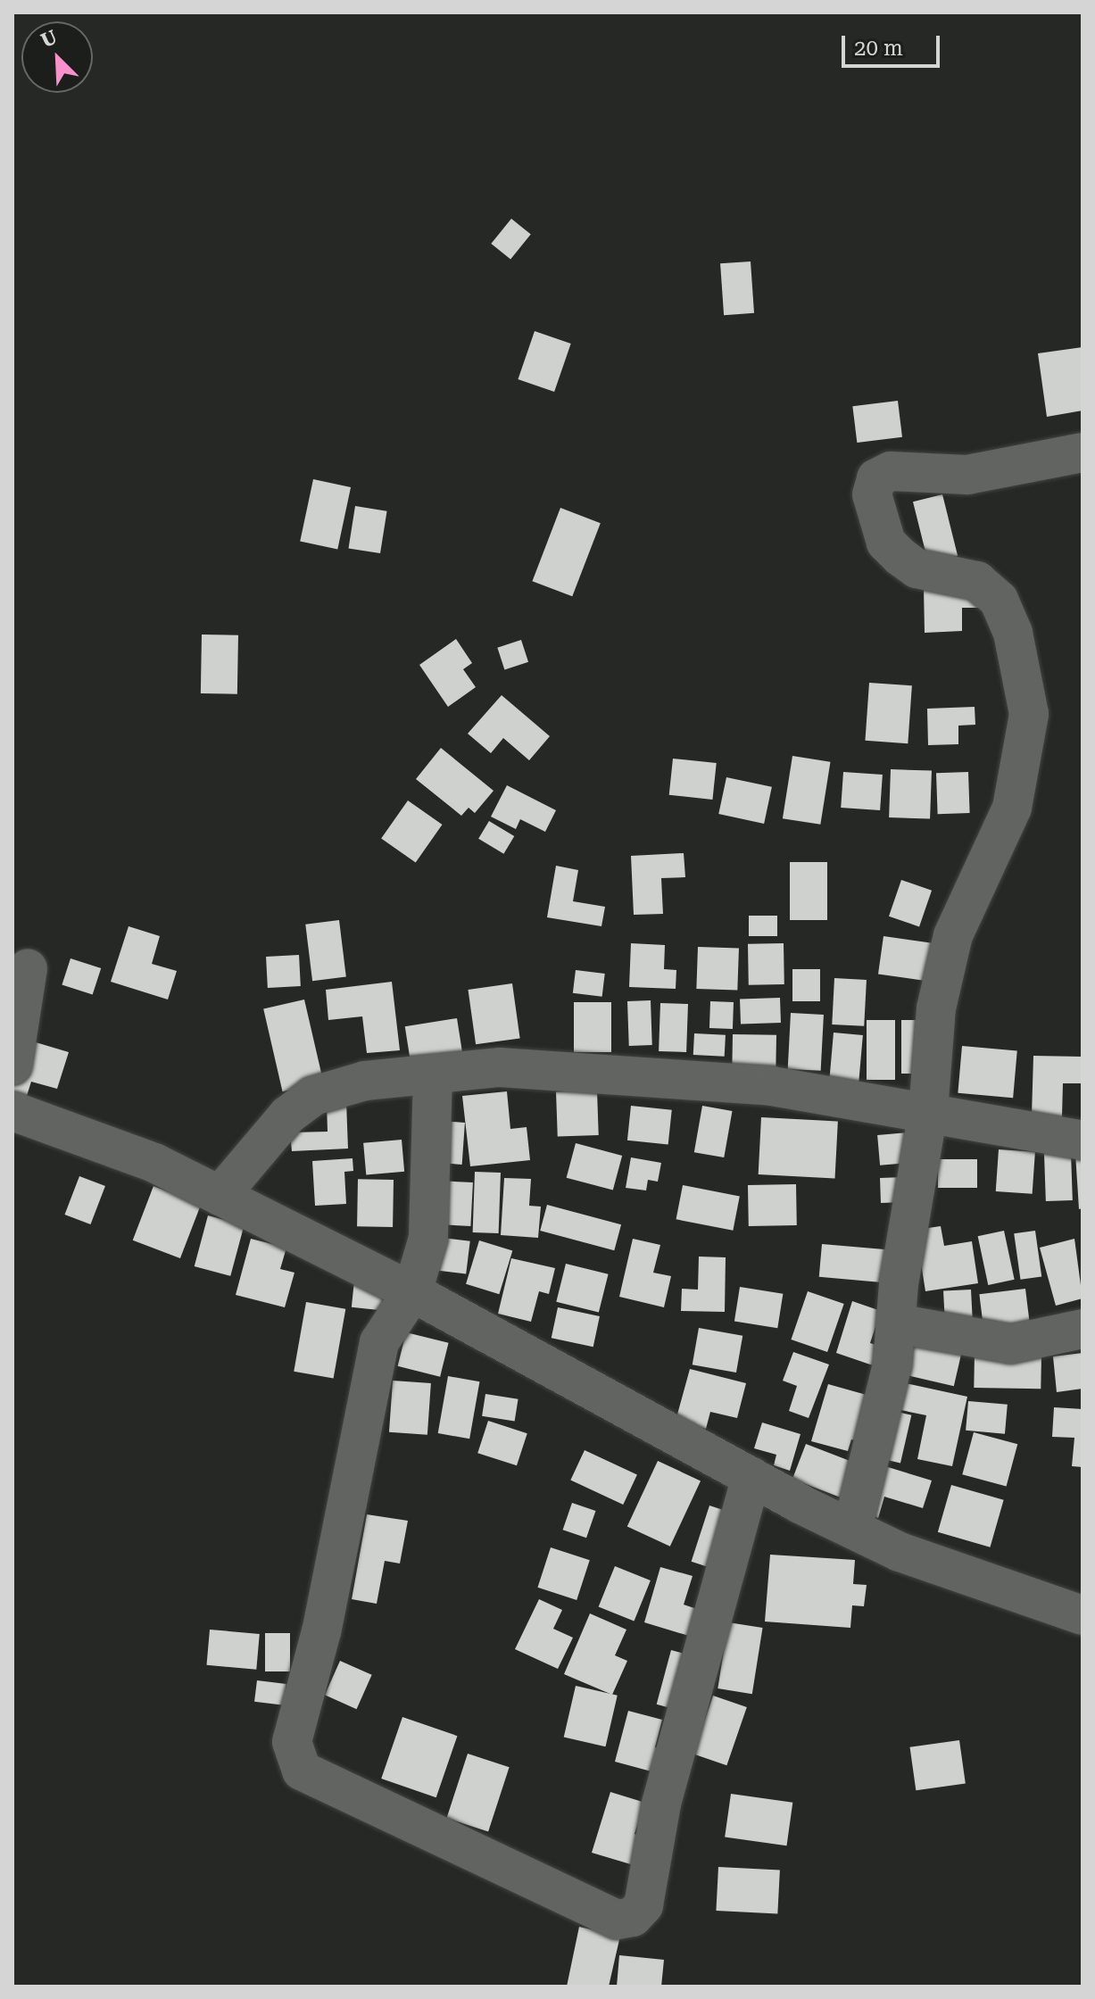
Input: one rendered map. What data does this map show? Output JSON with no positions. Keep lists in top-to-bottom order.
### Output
{
  "scale_bar": "20 m",
  "north": "top left"
}
